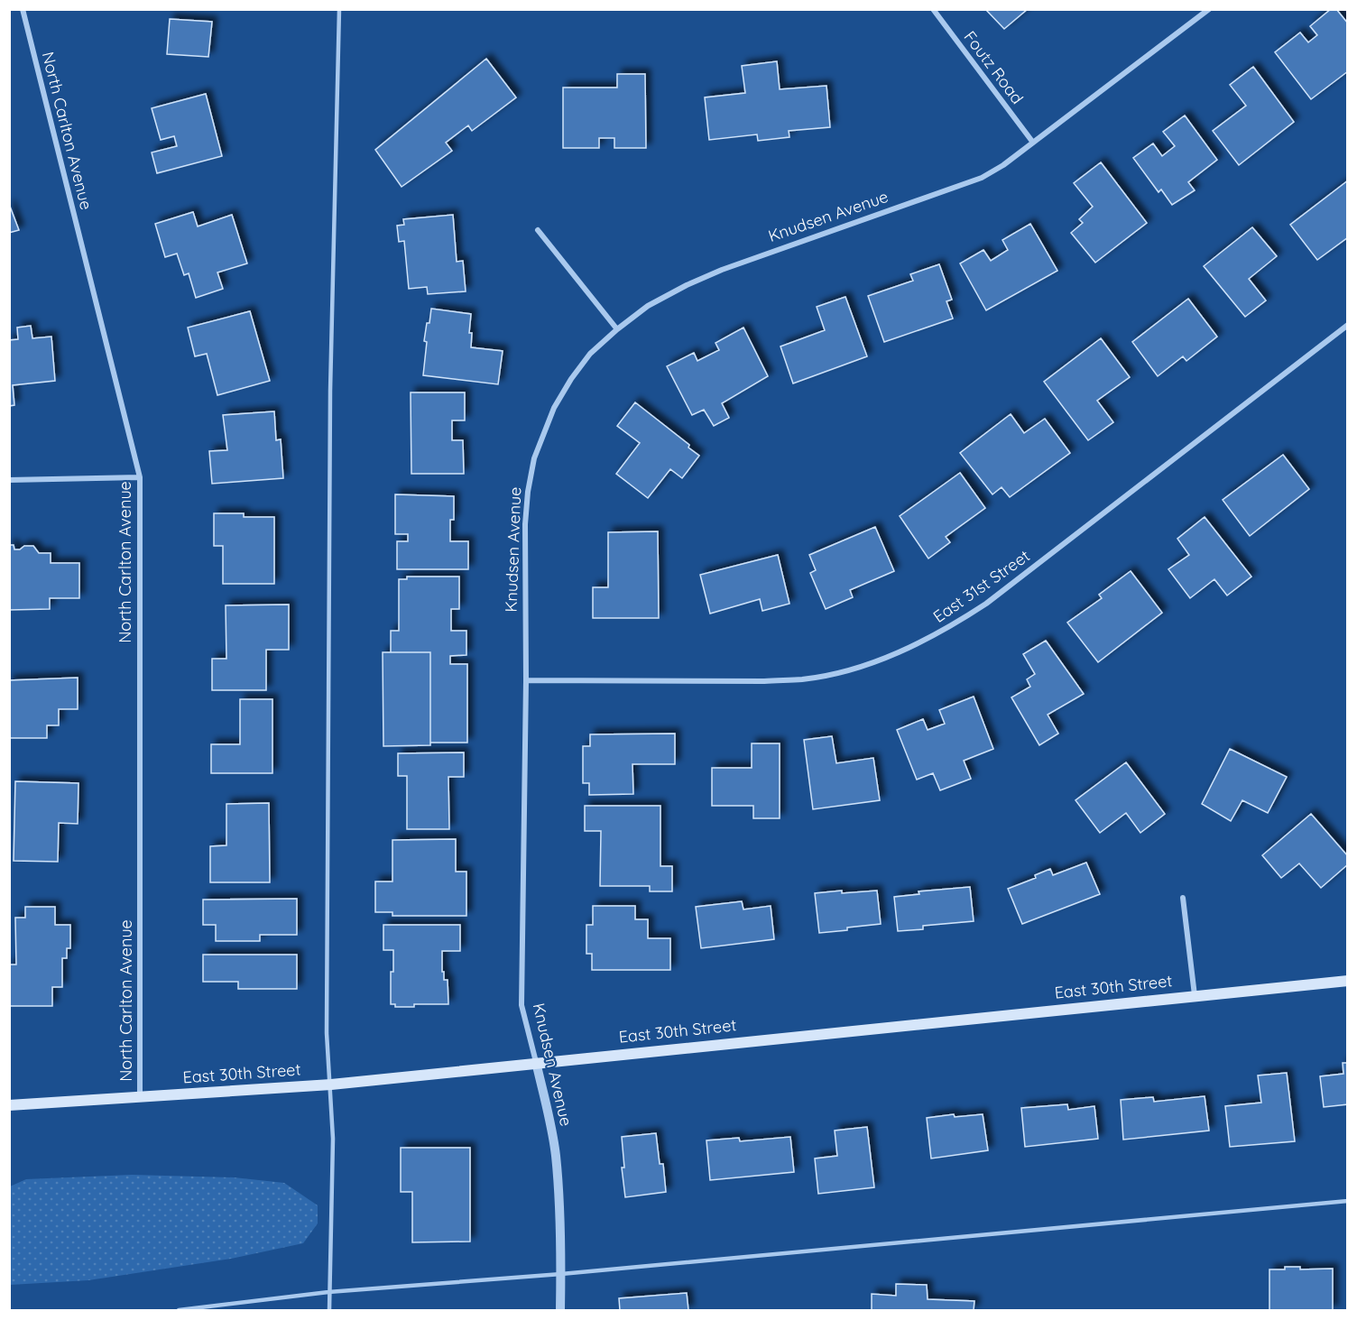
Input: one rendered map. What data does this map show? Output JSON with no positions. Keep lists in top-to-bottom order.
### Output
{
  "streets": {
    "main road": ["East 30th Street"],
    "street": [
      "Foutz Road",
      "North Carlton Avenue",
      "Knudsen Avenue",
      "East 31st Street"
    ]
  },
  "crossings": [
    ["Foutz Road", "Knudsen Avenue"],
    ["North Carlton Avenue", "East 30th Street"],
    ["Knudsen Avenue", "East 31st Street"],
    ["Knudsen Avenue", "East 30th Street"]
  ]
}
